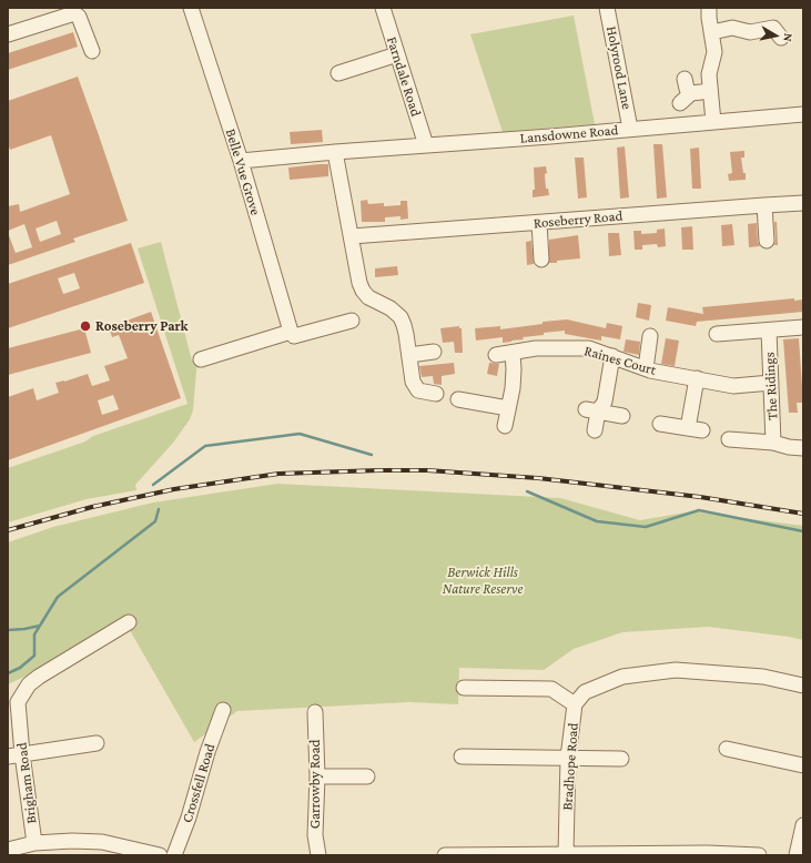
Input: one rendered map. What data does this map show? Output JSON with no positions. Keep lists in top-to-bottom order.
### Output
{
  "streets": {
    "street": [
      "Holyrood Lane",
      "Farndale Road",
      "Lansdowne Road",
      "Belle Vue Grove",
      "Roseberry Road",
      "Raines Court",
      "The Ridings",
      "Bradhope Road",
      "Brigham Road",
      "Crossfell Road",
      "Garrowby Road"
    ]
  },
  "crossings": [
    ["Holyrood Lane", "Lansdowne Road"],
    ["Farndale Road", "Lansdowne Road"],
    ["Lansdowne Road", "Belle Vue Grove"],
    ["Raines Court", "The Ridings"]
  ],
  "parks": ["Berwick Hills Nature Reserve"],
  "places": ["Roseberry Park"],
  "north": "right"
}
